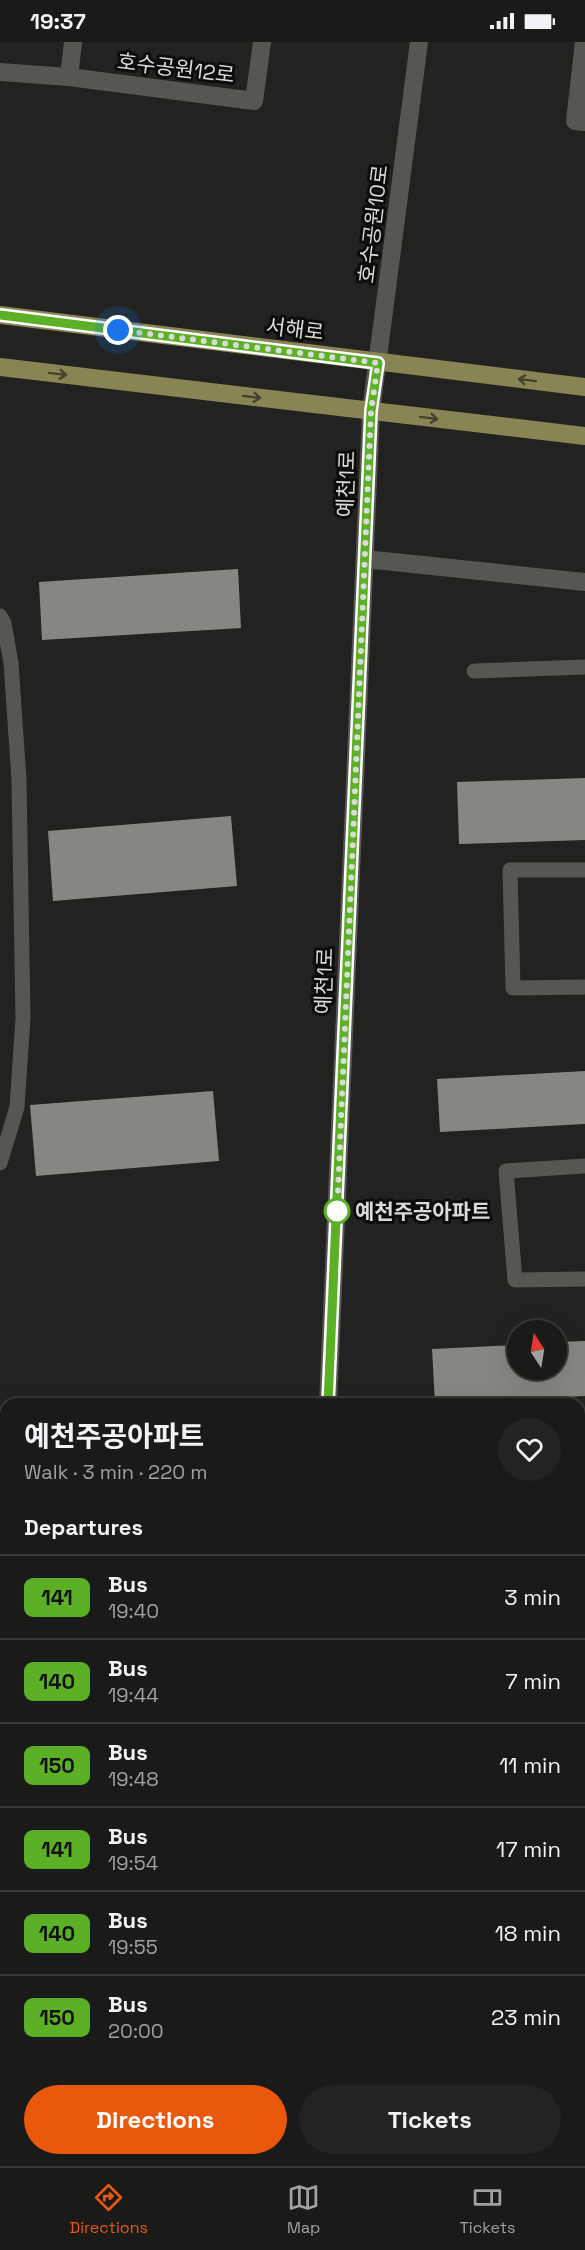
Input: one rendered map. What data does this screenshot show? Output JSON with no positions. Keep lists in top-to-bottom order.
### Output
{
  "streets": {
    "main road": ["서해로"],
    "street": ["호수공원12로", "호수공원10로", "예천1로"]
  },
  "crossings": [
    ["호수공원10로", "서해로"],
    ["호수공원10로", "예천1로"]
  ],
  "places": ["예천주공아파트"],
  "lines": ["bus line 141"],
  "north": "top",
  "page": {
    "status": "19:37",
    "heading": [
      ["예천주공아파트", "Walk · 3 min · 220 m"],
      "Departures"
    ],
    "list": [
      {
        "mark": "141",
        "name": "Bus",
        "note": "19:40",
        "value": "3 min"
      },
      {
        "mark": "140",
        "name": "Bus",
        "note": "19:44",
        "value": "7 min"
      },
      {
        "mark": "150",
        "name": "Bus",
        "note": "19:48",
        "value": "11 min"
      },
      {
        "mark": "141",
        "name": "Bus",
        "note": "19:54",
        "value": "17 min"
      },
      {
        "mark": "140",
        "name": "Bus",
        "note": "19:55",
        "value": "18 min"
      },
      {
        "mark": "150",
        "name": "Bus",
        "note": "20:00",
        "value": "23 min"
      }
    ],
    "buttons": ["Directions", "Tickets"],
    "tabs": ["Directions", "Map", "Tickets"]
  }
}
